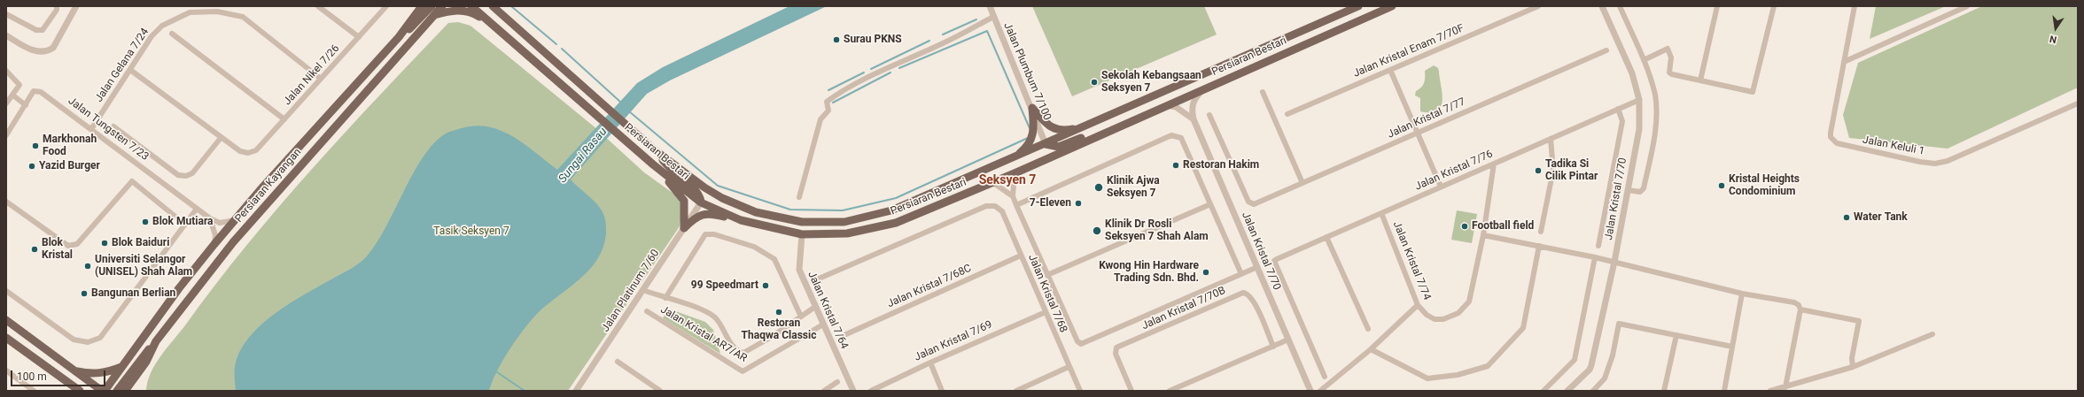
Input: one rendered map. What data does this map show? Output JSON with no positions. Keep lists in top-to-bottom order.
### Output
{
  "streets": {
    "main road": ["Persiaran Bestari", "Persiaran Kayangan"],
    "street": [
      "Jalan Kristal Enam 7/70F",
      "Jalan Gelana 7/24",
      "Jalan Plumbum 7/100",
      "Jalan Nikel 7/26",
      "Jalan Kristal 7/77",
      "Jalan Tungsten 7/23",
      "Jalan Keluli 1",
      "Jalan Kristal 7/76",
      "Jalan Kristal 7/70",
      "Jalan Kristal 7/74",
      "Jalan Kristal 7/68C",
      "Jalan Platinum 7/60",
      "Jalan Kristal 7/68",
      "Jalan Kristal 7/70B",
      "Jalan Kristal 7/64",
      "Jalan Kristal AR7/AR",
      "Jalan Kristal 7/69"
    ]
  },
  "crossings": [
    ["Persiaran Bestari", "Jalan Plumbum 7/100"],
    ["Persiaran Bestari", "Jalan Platinum 7/60"],
    ["Persiaran Bestari", "Jalan Kristal 7/64"],
    ["Jalan Gelana 7/24", "Jalan Nikel 7/26"],
    ["Jalan Gelana 7/24", "Jalan Tungsten 7/23"],
    ["Jalan Kristal 7/76", "Jalan Kristal 7/70"],
    ["Jalan Kristal 7/76", "Jalan Kristal 7/74"],
    ["Jalan Kristal 7/68C", "Jalan Kristal 7/68"],
    ["Jalan Platinum 7/60", "Jalan Kristal AR7/AR"],
    ["Jalan Kristal 7/68", "Jalan Kristal 7/69"],
    ["Jalan Kristal 7/64", "Jalan Kristal AR7/AR"]
  ],
  "districts": ["Seksyen 7"],
  "water": ["Sungai Rasau"],
  "parks": ["Tasik Seksyen 7"],
  "places": [
    "Surau PKNS",
    "Sekolah Kebangsaan Seksyen 7",
    "Markhonah Food",
    "Restoran Hakim",
    "Yazid Burger",
    "Tadika Si Cilik Pintar",
    "Kristal Heights Condominium",
    "Klinik Ajwa Seksyen 7",
    "7-Eleven",
    "Water Tank",
    "Blok Mutiara",
    "Football field",
    "Klinik Dr Rosli Seksyen 7 Shah Alam",
    "Blok Baiduri",
    "Blok Kristal",
    "Universiti Selangor (UNISEL) Shah Alam",
    "Kwong Hin Hardware Trading Sdn. Bhd.",
    "99 Speedmart",
    "Bangunan Berlian",
    "Restoran Thaqwa Classic"
  ],
  "scale_bar": "100 m",
  "north": "bottom"
}
